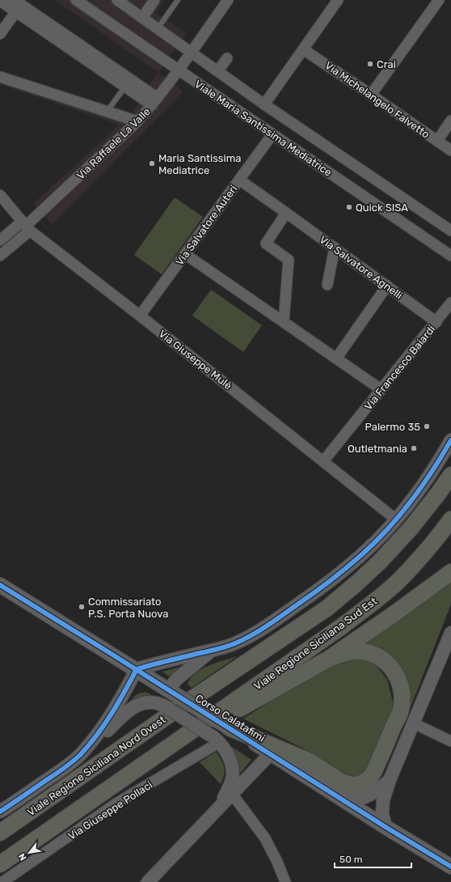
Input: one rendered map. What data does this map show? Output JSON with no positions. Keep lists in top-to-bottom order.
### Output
{
  "streets": {
    "main road": ["Viale Regione Siciliana Sud Est", "Corso Calatafimi", "Viale Regione Siciliana Nord Ovest"],
    "street": [
      "Via Michelangelo Falvetto",
      "Viale Maria Santissima Mediatrice",
      "Via Raffaele La Valle",
      "Via Salvatore Auteri",
      "Via Salvatore Agnelli",
      "Via Giuseppe Mulè",
      "Via Francesco Baiardi",
      "Via Giuseppe Pollaci"
    ]
  },
  "crossings": [
    ["Viale Maria Santissima Mediatrice", "Via Raffaele La Valle"],
    ["Viale Maria Santissima Mediatrice", "Via Salvatore Auteri"],
    ["Via Raffaele La Valle", "Via Giuseppe Mulè"],
    ["Via Salvatore Auteri", "Via Salvatore Agnelli"],
    ["Via Salvatore Auteri", "Via Giuseppe Mulè"],
    ["Via Salvatore Agnelli", "Via Francesco Baiardi"],
    ["Via Giuseppe Mulè", "Via Francesco Baiardi"],
    ["Viale Regione Siciliana Sud Est", "Corso Calatafimi"],
    ["Viale Regione Siciliana Sud Est", "Viale Regione Siciliana Nord Ovest"],
    ["Corso Calatafimi", "Viale Regione Siciliana Nord Ovest"]
  ],
  "places": [
    "Crai",
    "Maria Santissima Mediatrice",
    "Quick SISA",
    "Palermo 35",
    "Outletmania",
    "Commissariato P.S. Porta Nuova"
  ],
  "scale_bar": "50 m",
  "north": "bottom left"
}
